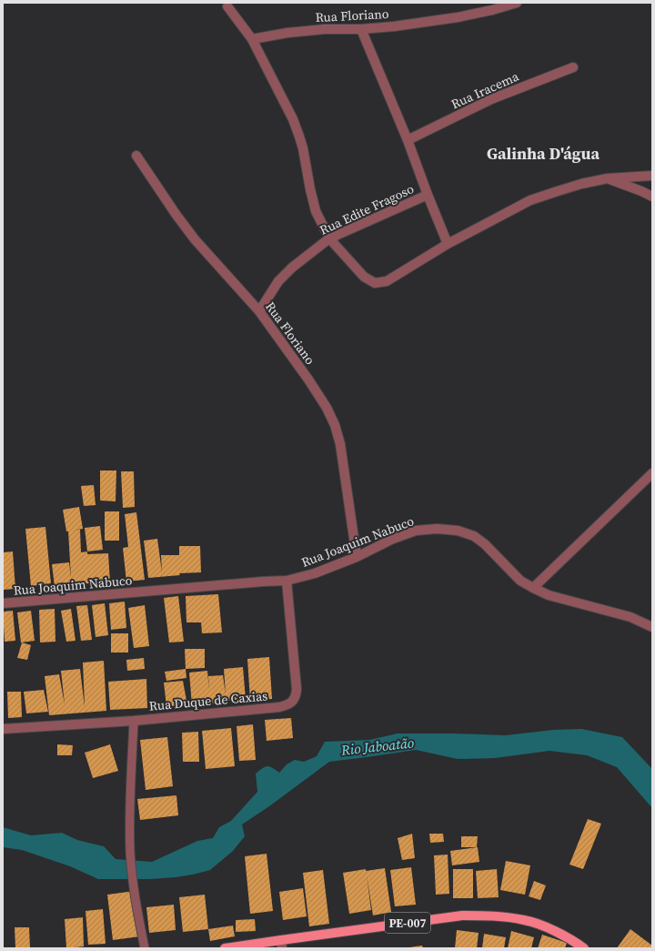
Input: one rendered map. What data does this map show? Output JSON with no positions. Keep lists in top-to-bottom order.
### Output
{
  "streets": {
    "main road": ["PE-007"],
    "street": [
      "Rua Floriano",
      "Rua Iracema",
      "Rua Edite Fragoso",
      "Rua Joaquim Nabuco",
      "Rua Duque de Caxias"
    ]
  },
  "crossings": [
    ["Rua Floriano", "Rua Edite Fragoso"],
    ["Rua Floriano", "Rua Joaquim Nabuco"],
    ["Rua Joaquim Nabuco", "Rua Duque de Caxias"]
  ],
  "districts": ["Galinha D'água"],
  "water": ["Rio Jaboatão"]
}
